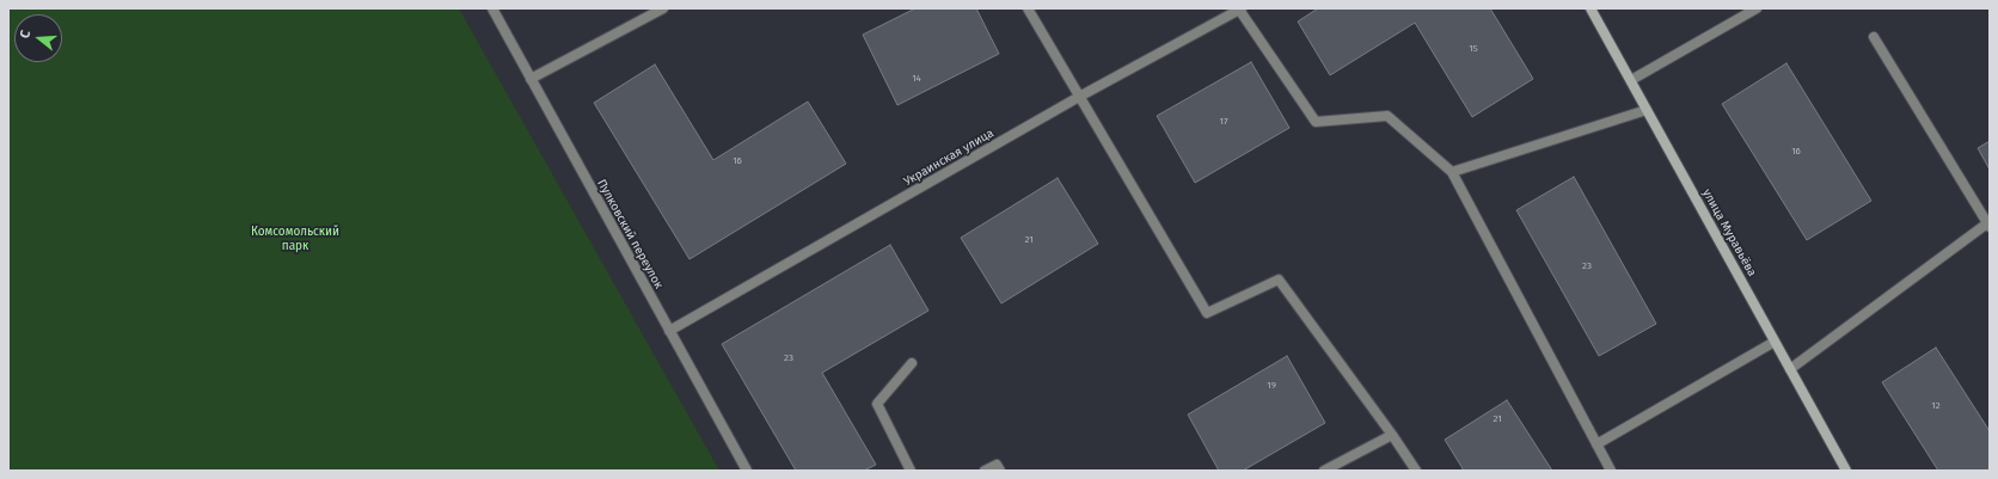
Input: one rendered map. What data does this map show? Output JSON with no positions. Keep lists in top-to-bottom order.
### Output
{
  "streets": {
    "street": ["Украинская улица", "улица Муравьёва", "Пулковский переулок"]
  },
  "crossings": [
    ["Украинская улица", "Пулковский переулок"]
  ],
  "parks": ["Комсомольский парк"],
  "house_numbers": [
    "15",
    "14",
    "17",
    "16",
    "16",
    "21",
    "23",
    "23",
    "19",
    "12",
    "21"
  ],
  "north": "left"
}
